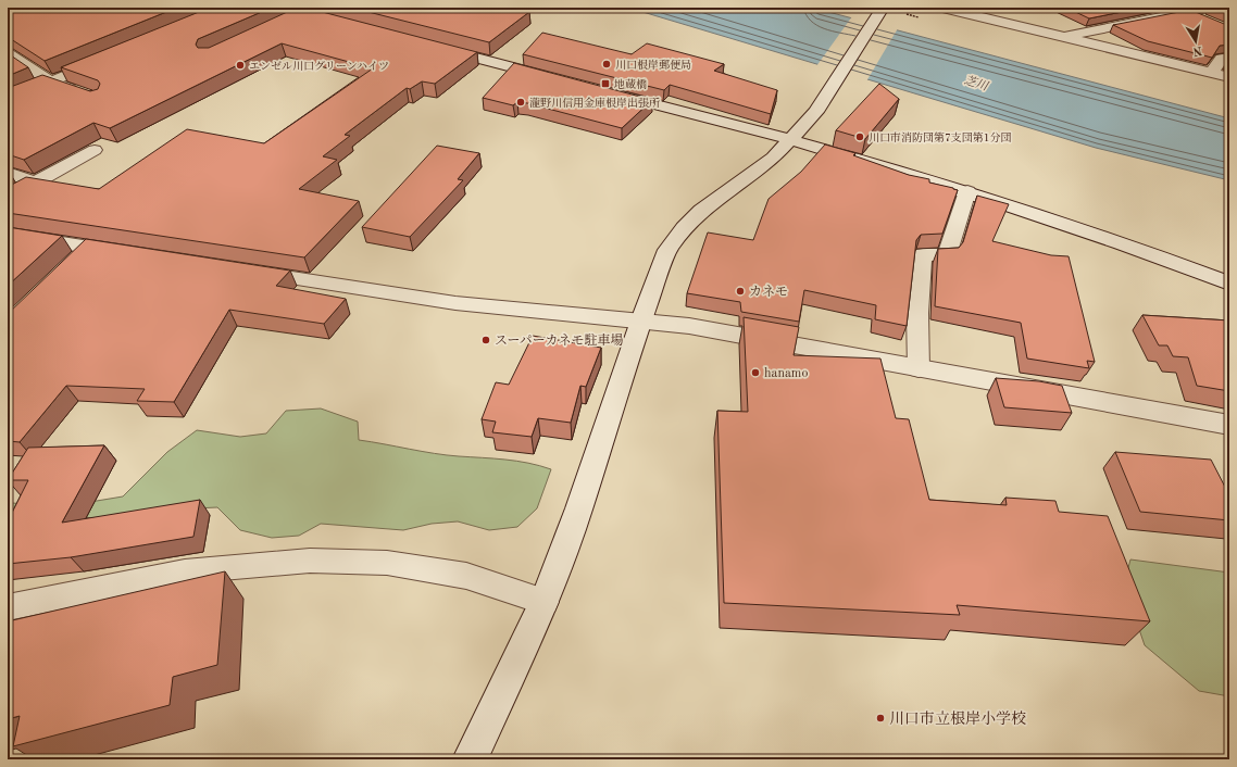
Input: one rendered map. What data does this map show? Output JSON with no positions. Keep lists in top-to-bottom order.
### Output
{
  "water": ["芝川"],
  "places": {
    "other": [
      "川口根岸郵便局",
      "エンゼル川口グリーンハイツ",
      "瀧野川信用金庫根岸出張所",
      "川口市消防団第7支団第1分団",
      "カネモ",
      "スーパーカネモ駐車場",
      "hanamo",
      "川口市立根岸小学校"
    ],
    "transit": ["地蔵橋"]
  },
  "north": "bottom"
}
